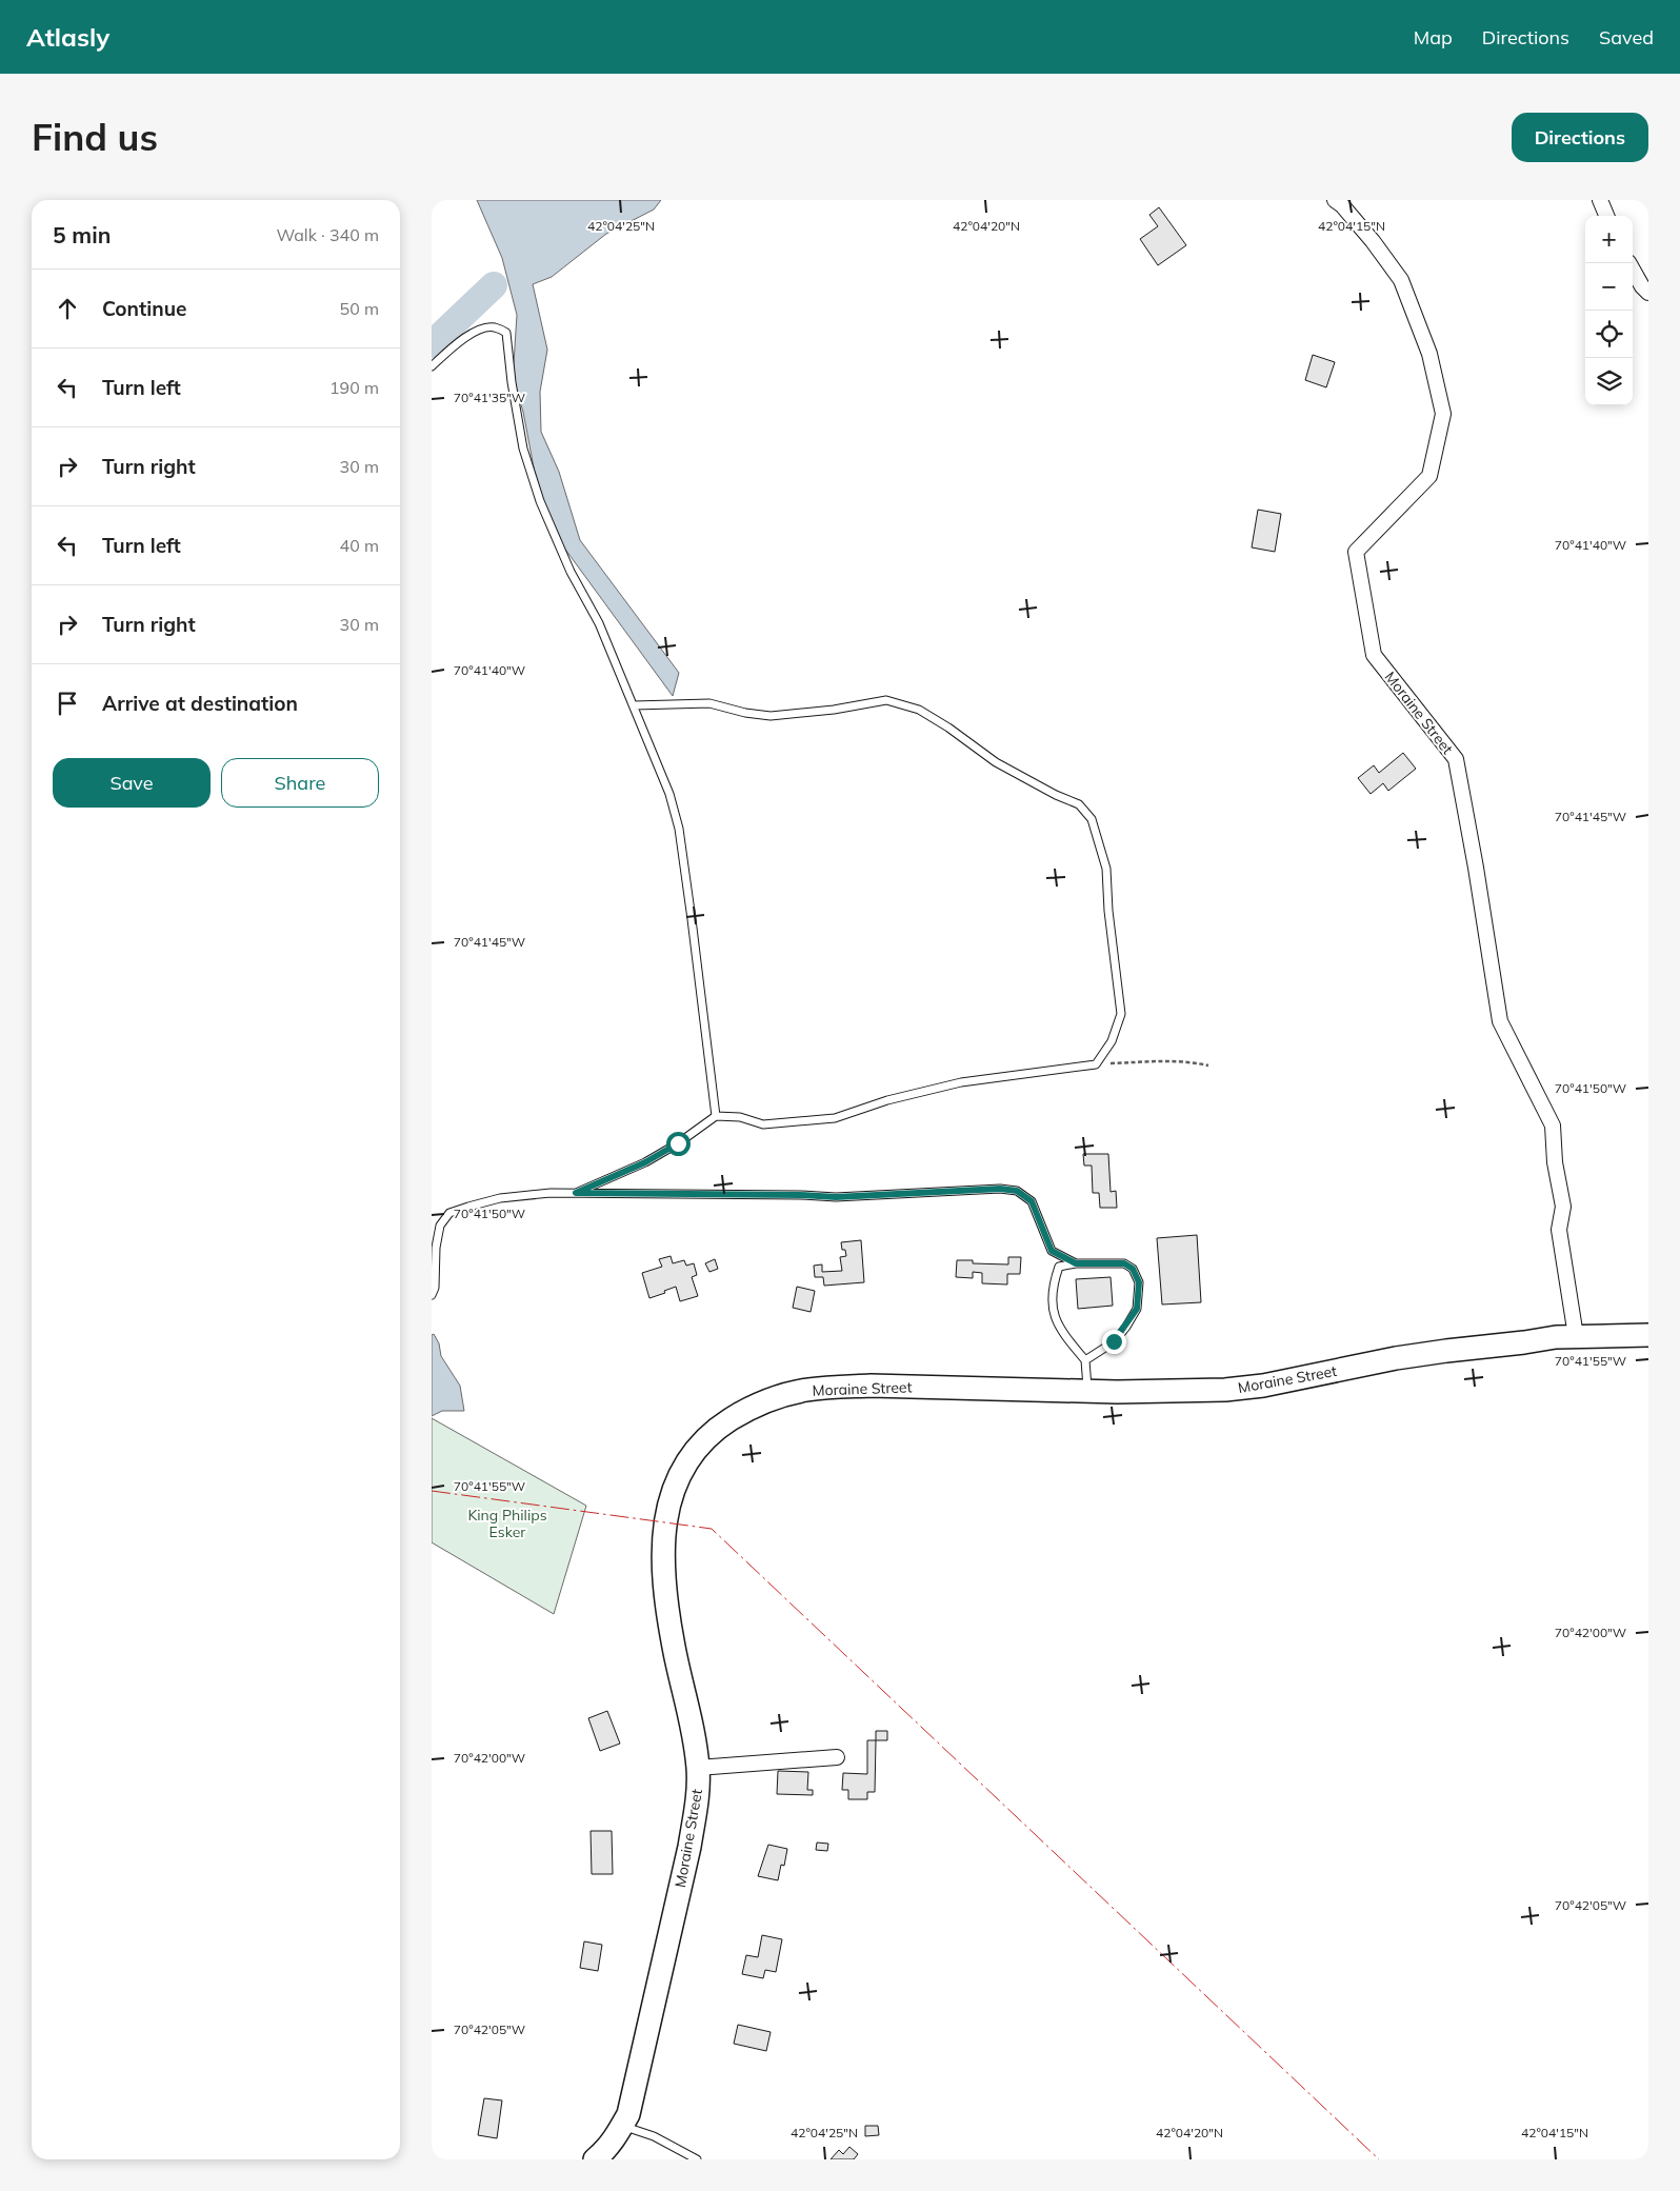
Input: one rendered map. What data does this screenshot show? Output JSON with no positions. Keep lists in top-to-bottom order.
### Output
{
  "streets": {
    "main road": ["Moraine Street"]
  },
  "parks": ["King Philips Esker"],
  "page": {
    "header": "Atlasly",
    "nav": ["Map", "Directions", "Saved"],
    "buttons": [
      "Directions",
      ["Save", "Share"]
    ],
    "title": "Find us",
    "heading": ["5 min", "Walk · 340 m"],
    "map_buttons": ["+", "−"],
    "list": [
      ["Continue", "50 m"],
      ["Turn left", "190 m"],
      ["Turn right", "30 m"],
      ["Turn left", "40 m"],
      ["Turn right", "30 m"],
      "Arrive at destination"
    ]
  },
  "coordinates": [
    "42°04'25\"N",
    "42°04'20\"N",
    "42°04'15\"N",
    "70°41'35\"W",
    "70°41'40\"W",
    "70°41'45\"W",
    "70°41'50\"W",
    "70°41'55\"W",
    "70°42'00\"W",
    "70°42'05\"W"
  ]
}
